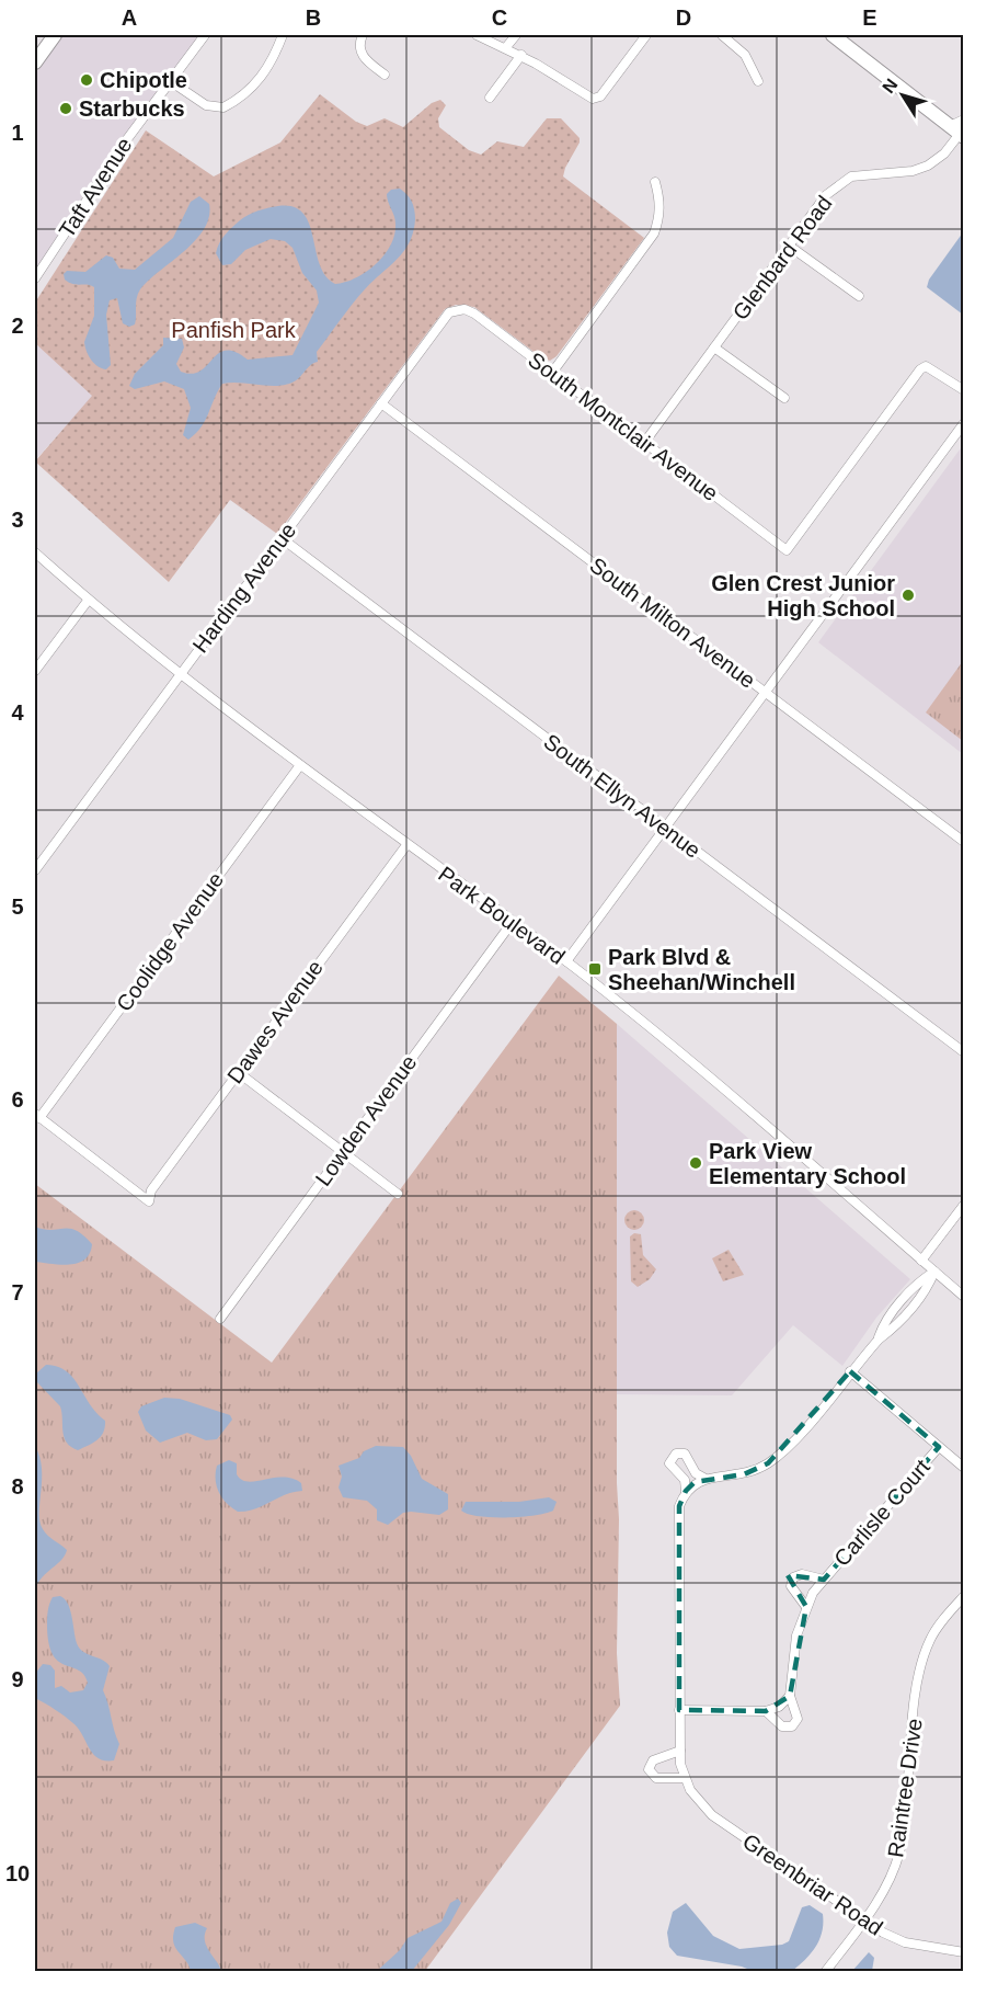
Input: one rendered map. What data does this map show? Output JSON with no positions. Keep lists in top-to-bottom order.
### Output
{
  "streets": {
    "street": [
      "Taft Avenue",
      "Glenbard Road",
      "South Montclair Avenue",
      "Harding Avenue",
      "South Milton Avenue",
      "South Ellyn Avenue",
      "Park Boulevard",
      "Coolidge Avenue",
      "Dawes Avenue",
      "Lowden Avenue",
      "Carlisle Court",
      "Raintree Drive",
      "Greenbriar Road"
    ]
  },
  "crossings": [
    ["Glenbard Road", "South Montclair Avenue"],
    ["South Montclair Avenue", "Harding Avenue"],
    ["Harding Avenue", "South Milton Avenue"],
    ["Harding Avenue", "South Ellyn Avenue"],
    ["Harding Avenue", "Park Boulevard"],
    ["Park Boulevard", "Coolidge Avenue"],
    ["Park Boulevard", "Dawes Avenue"],
    ["Park Boulevard", "Lowden Avenue"],
    ["Coolidge Avenue", "Dawes Avenue"],
    ["Carlisle Court", "Greenbriar Road"],
    ["Raintree Drive", "Greenbriar Road"]
  ],
  "parks": ["Panfish Park"],
  "places": {
    "other": [
      "Chipotle",
      "Starbucks",
      "Glen Crest Junior High School",
      "Park View Elementary School"
    ],
    "transit": ["Park Blvd & Sheehan/Winchell"]
  },
  "north": "top left",
  "grid": {
    "columns": [
      "A",
      "B",
      "C",
      "D",
      "E"
    ],
    "rows": [
      "1",
      "2",
      "3",
      "4",
      "5",
      "6",
      "7",
      "8",
      "9",
      "10"
    ]
  }
}
